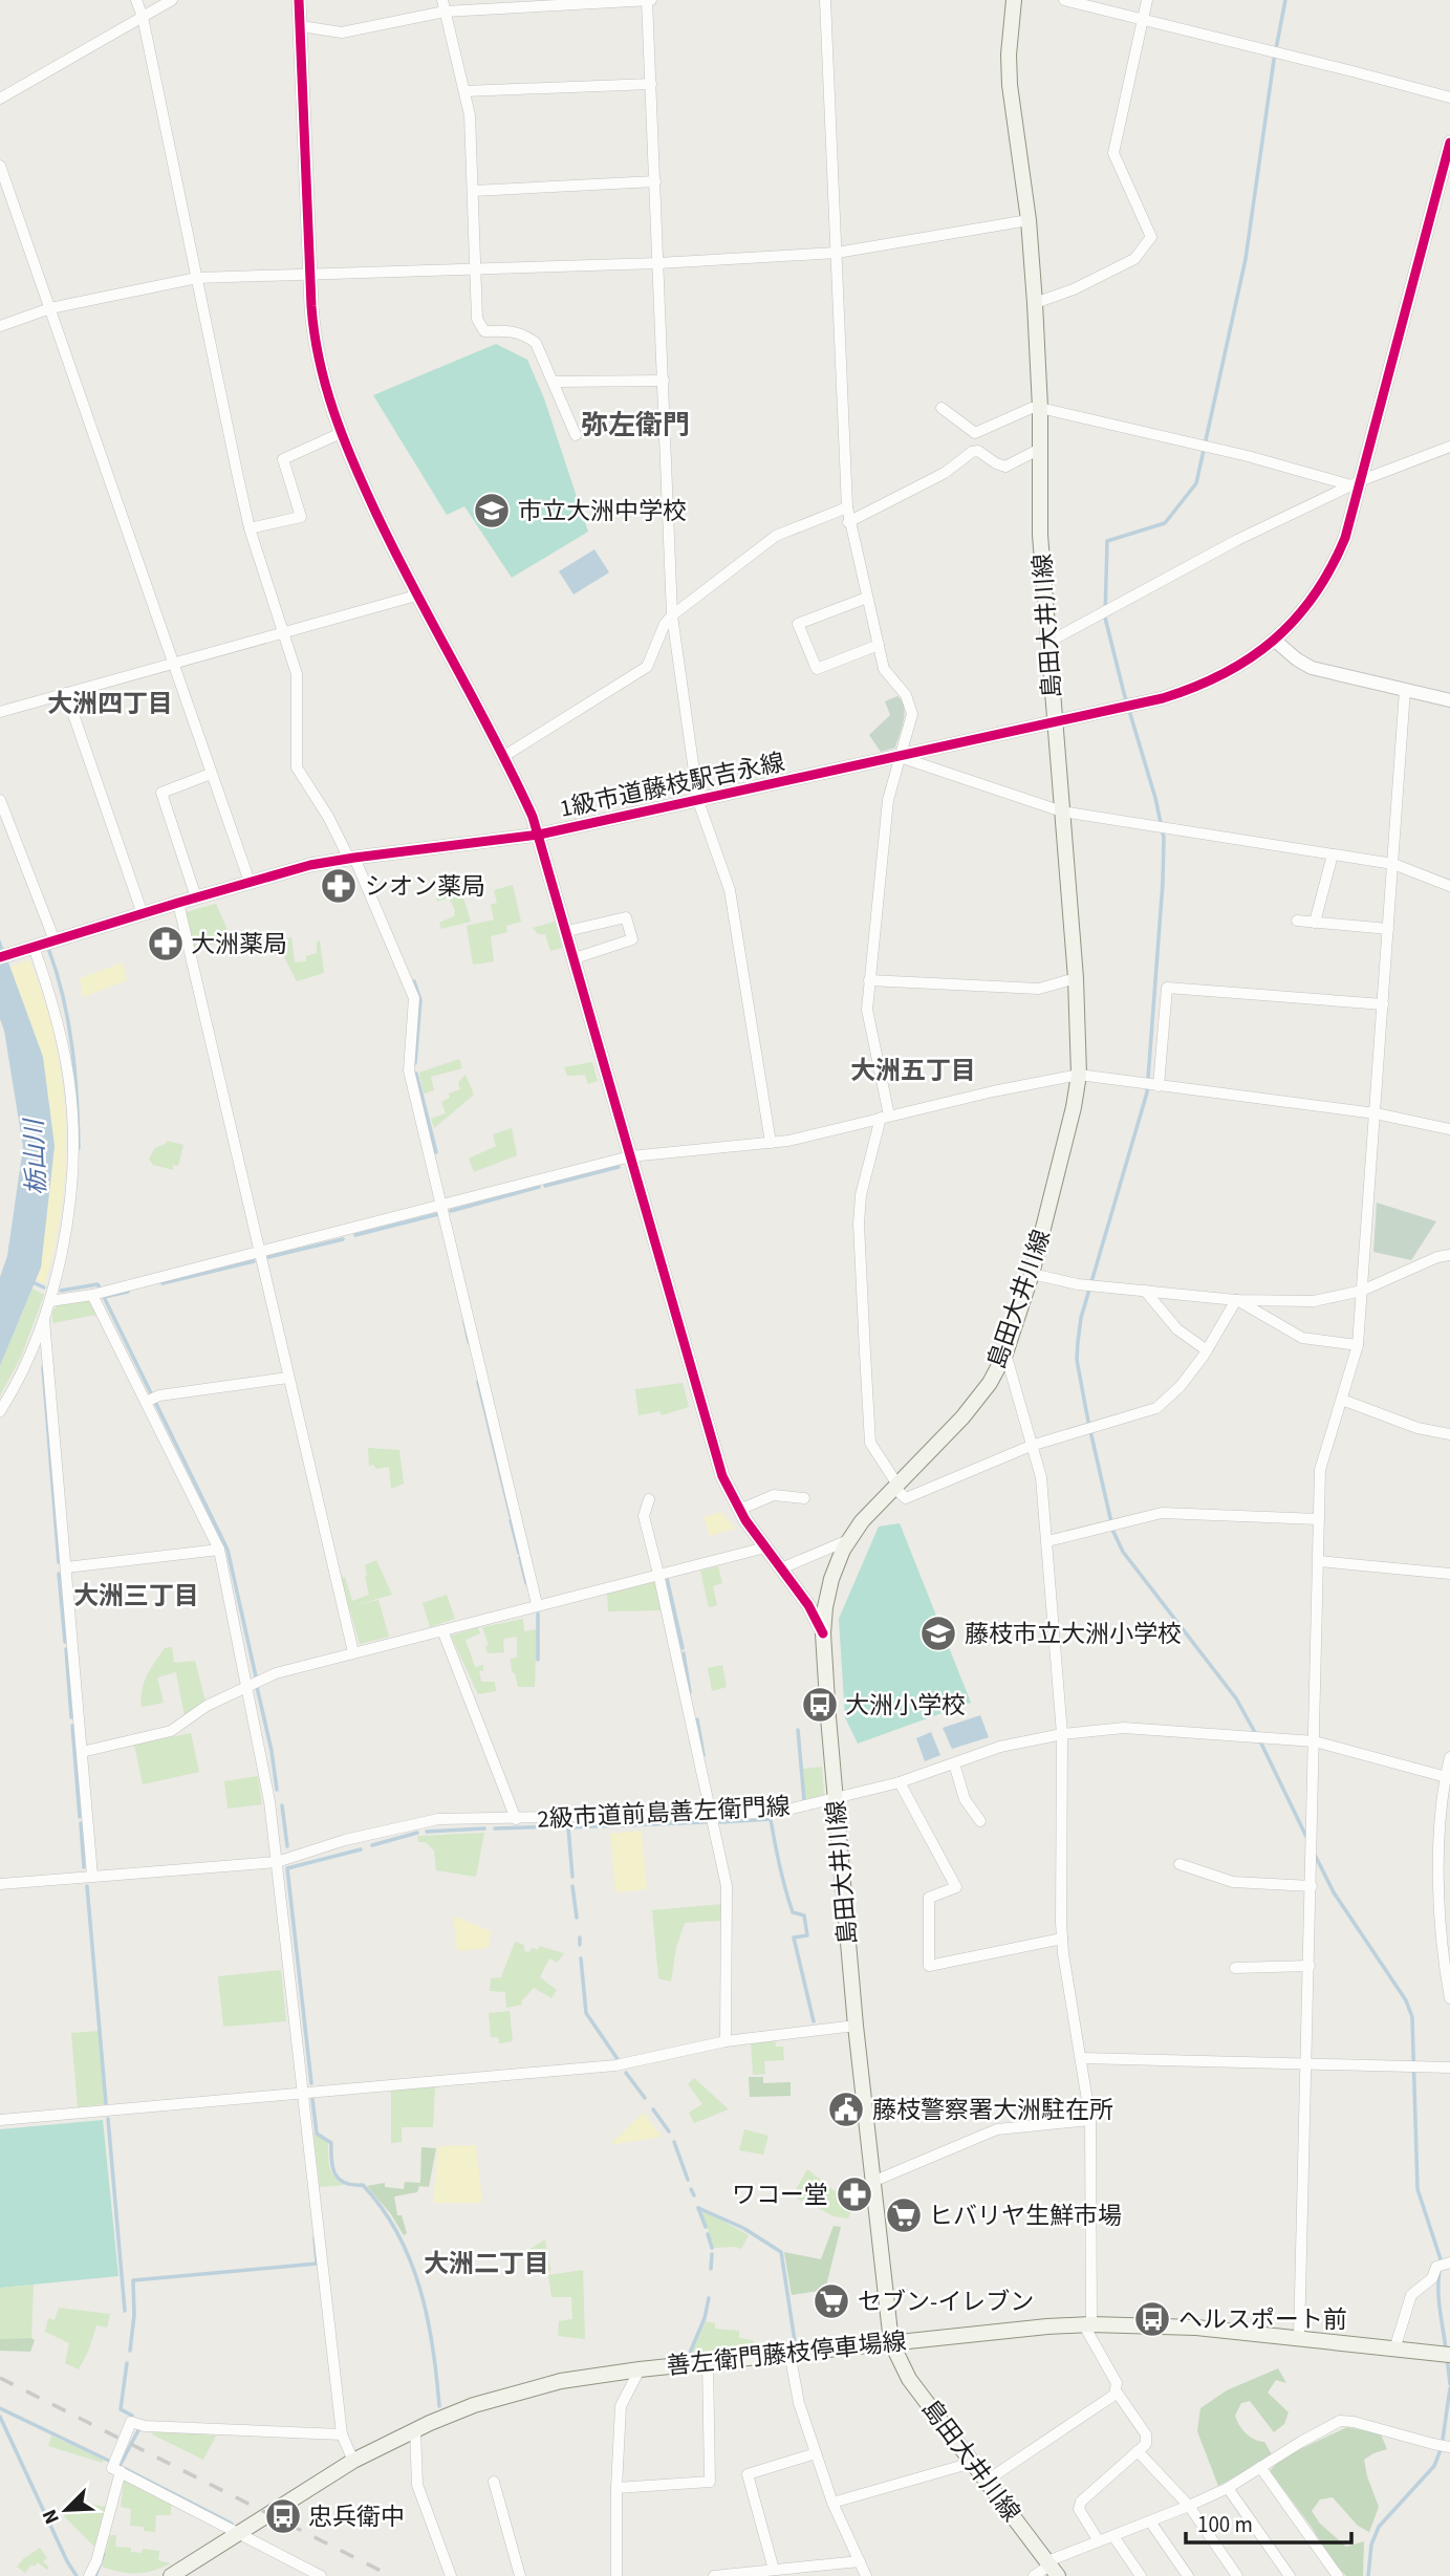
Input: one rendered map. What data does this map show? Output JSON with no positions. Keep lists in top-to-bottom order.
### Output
{
  "streets": {
    "main road": ["島田大井川線", "善左衛門藤枝停車場線"],
    "street": ["1級市道藤枝駅吉永線", "2級市道前島善左衛門線"]
  },
  "crossings": [
    ["島田大井川線", "1級市道藤枝駅吉永線"],
    ["島田大井川線", "2級市道前島善左衛門線"],
    ["島田大井川線", "善左衛門藤枝停車場線"]
  ],
  "districts": [
    "弥左衛門",
    "大洲四丁目",
    "大洲五丁目",
    "大洲三丁目",
    "大洲二丁目"
  ],
  "water": ["栃山川"],
  "places": {
    "school or university": ["市立大洲中学校", "藤枝市立大洲小学校"],
    "pharmacy": ["シオン薬局", "大洲薬局", "ワコー堂"],
    "bus stop": ["大洲小学校", "ヘルスポート前", "忠兵衛中"],
    "public building": ["藤枝警察署大洲駐在所"],
    "supermarket": ["ヒバリヤ生鮮市場", "セブン-イレブン"]
  },
  "scale_bar": "100 m",
  "north": "bottom left"
}
